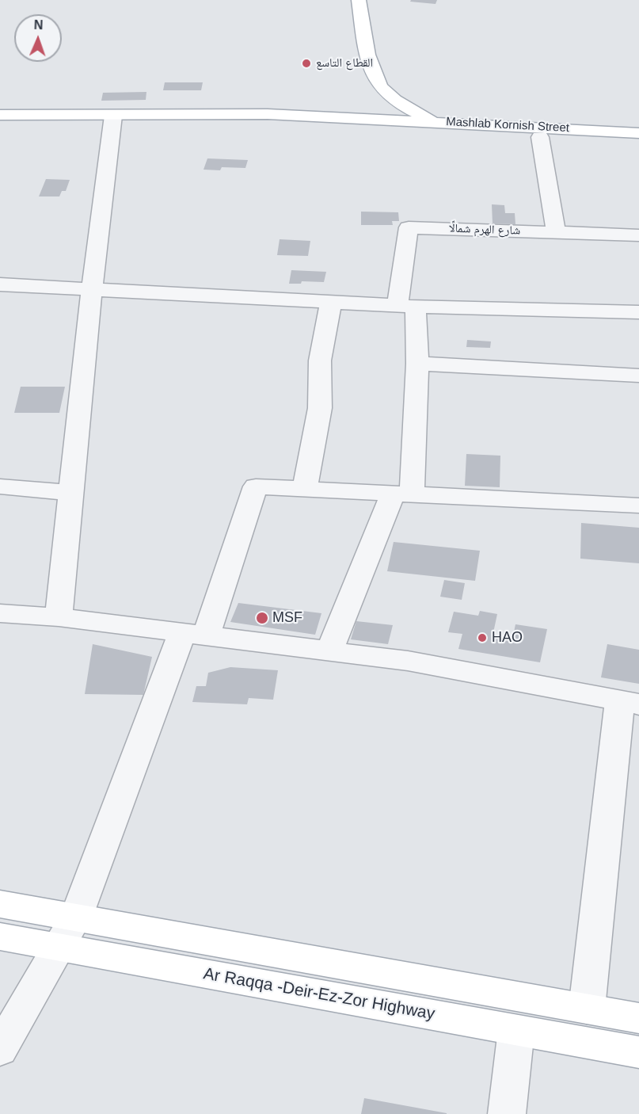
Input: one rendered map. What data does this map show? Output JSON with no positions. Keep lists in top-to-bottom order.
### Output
{
  "streets": {
    "main road": ["Mashlab Kornish Street", "Ar Raqqa -Deir-Ez-Zor Highway"],
    "street": ["شارع الهرم شمالًا"]
  },
  "places": ["القطاع التاسع", "MSF", "HAO"],
  "north": "top"
}
